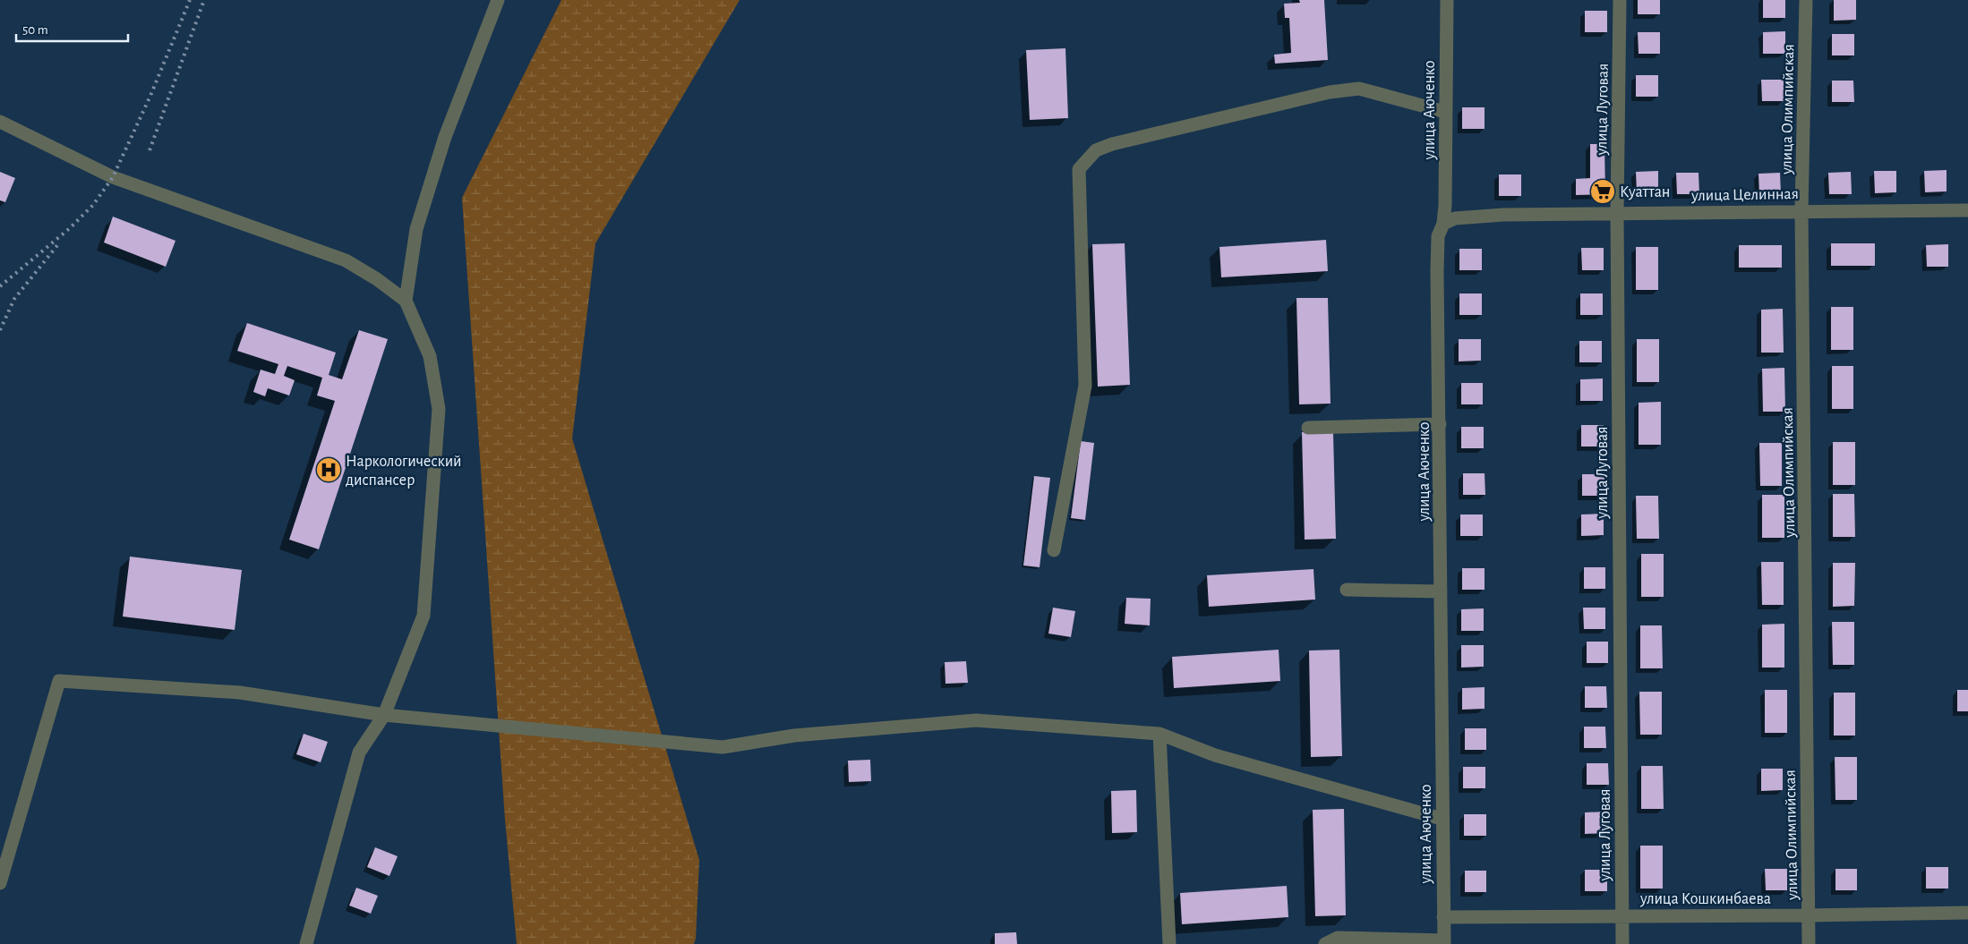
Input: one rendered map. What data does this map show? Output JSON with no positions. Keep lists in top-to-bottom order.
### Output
{
  "streets": {
    "street": [
      "улица Луговая",
      "улица Олимпийская",
      "улица Аюченко",
      "улица Целинная",
      "улица Кошкинбаева"
    ]
  },
  "crossings": [
    ["улица Луговая", "улица Целинная"],
    ["улица Луговая", "улица Кошкинбаева"],
    ["улица Олимпийская", "улица Целинная"],
    ["улица Олимпийская", "улица Кошкинбаева"],
    ["улица Аюченко", "улица Целинная"],
    ["улица Аюченко", "улица Кошкинбаева"]
  ],
  "places": {
    "supermarket": ["Куаттан"],
    "hospital": ["Наркологический диспансер"]
  },
  "scale_bar": "50 m"
}
